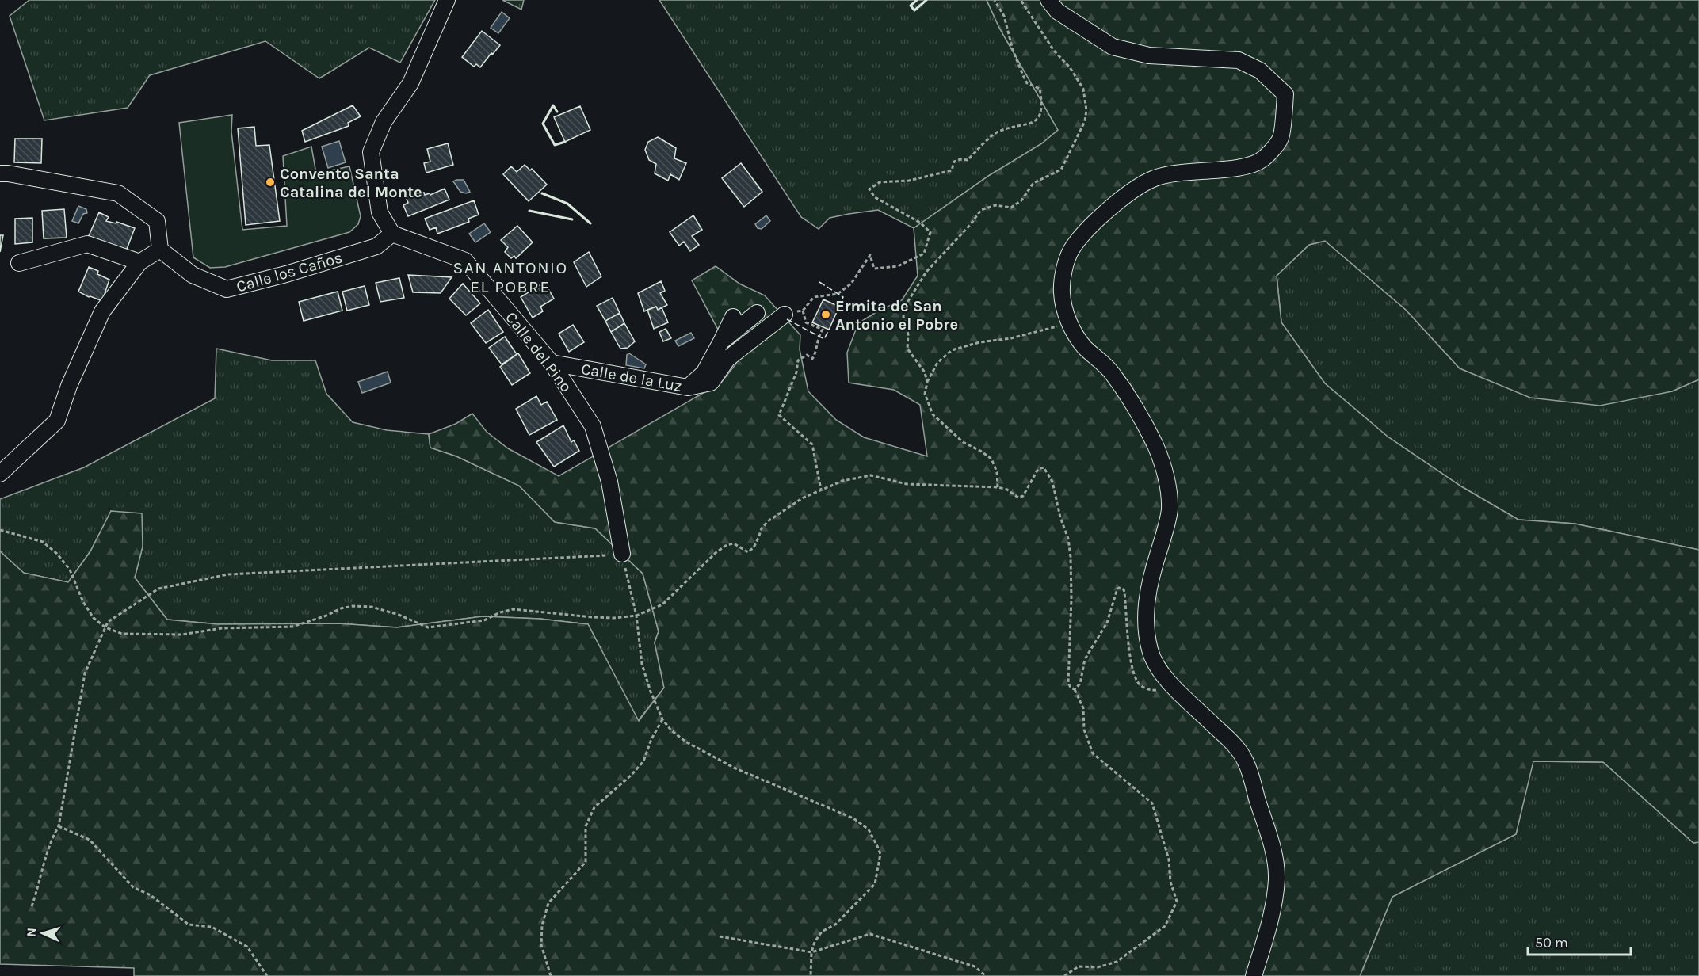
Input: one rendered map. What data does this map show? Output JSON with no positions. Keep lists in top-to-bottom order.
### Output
{
  "streets": {
    "street": ["Calle los Caños", "Calle del Pino", "Calle de la Luz"]
  },
  "crossings": [
    ["Calle los Caños", "Calle del Pino"],
    ["Calle del Pino", "Calle de la Luz"]
  ],
  "districts": ["SAN ANTONIO EL POBRE"],
  "places": ["Convento Santa Catalina del Monte", "Ermita de San Antonio el Pobre"],
  "scale_bar": "50 m",
  "north": "left"
}
